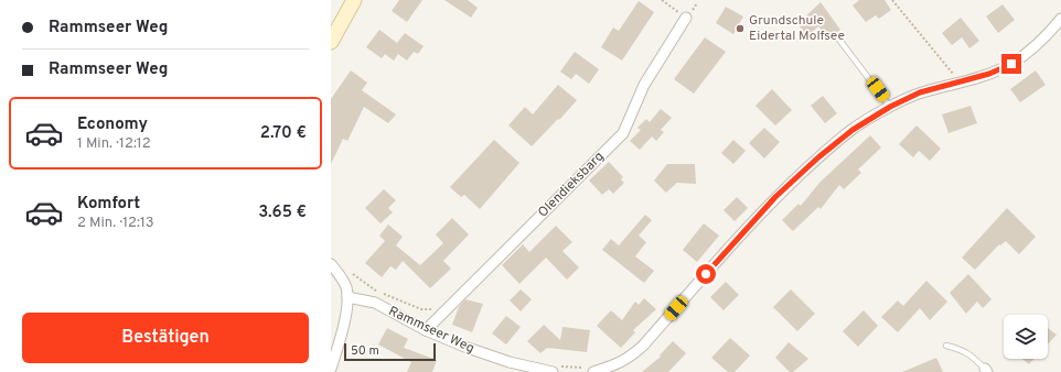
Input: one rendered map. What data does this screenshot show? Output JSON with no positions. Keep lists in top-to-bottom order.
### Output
{
  "streets": {
    "street": ["Olendieksbarg", "Rammseer Weg"]
  },
  "crossings": [
    ["Olendieksbarg", "Rammseer Weg"]
  ],
  "places": ["Grundschule Eidertal Molfsee"],
  "scale_bar": "50 m",
  "page": {
    "banner": ["Rammseer Weg", "Rammseer Weg"],
    "list": [
      {
        "name": "Economy",
        "note": "1 Min. · 12:12",
        "value": "2.70 €"
      },
      {
        "name": "Komfort",
        "note": "2 Min. · 12:13",
        "value": "3.65 €"
      }
    ],
    "buttons": "Bestätigen",
    "scale": "50 m"
  }
}
